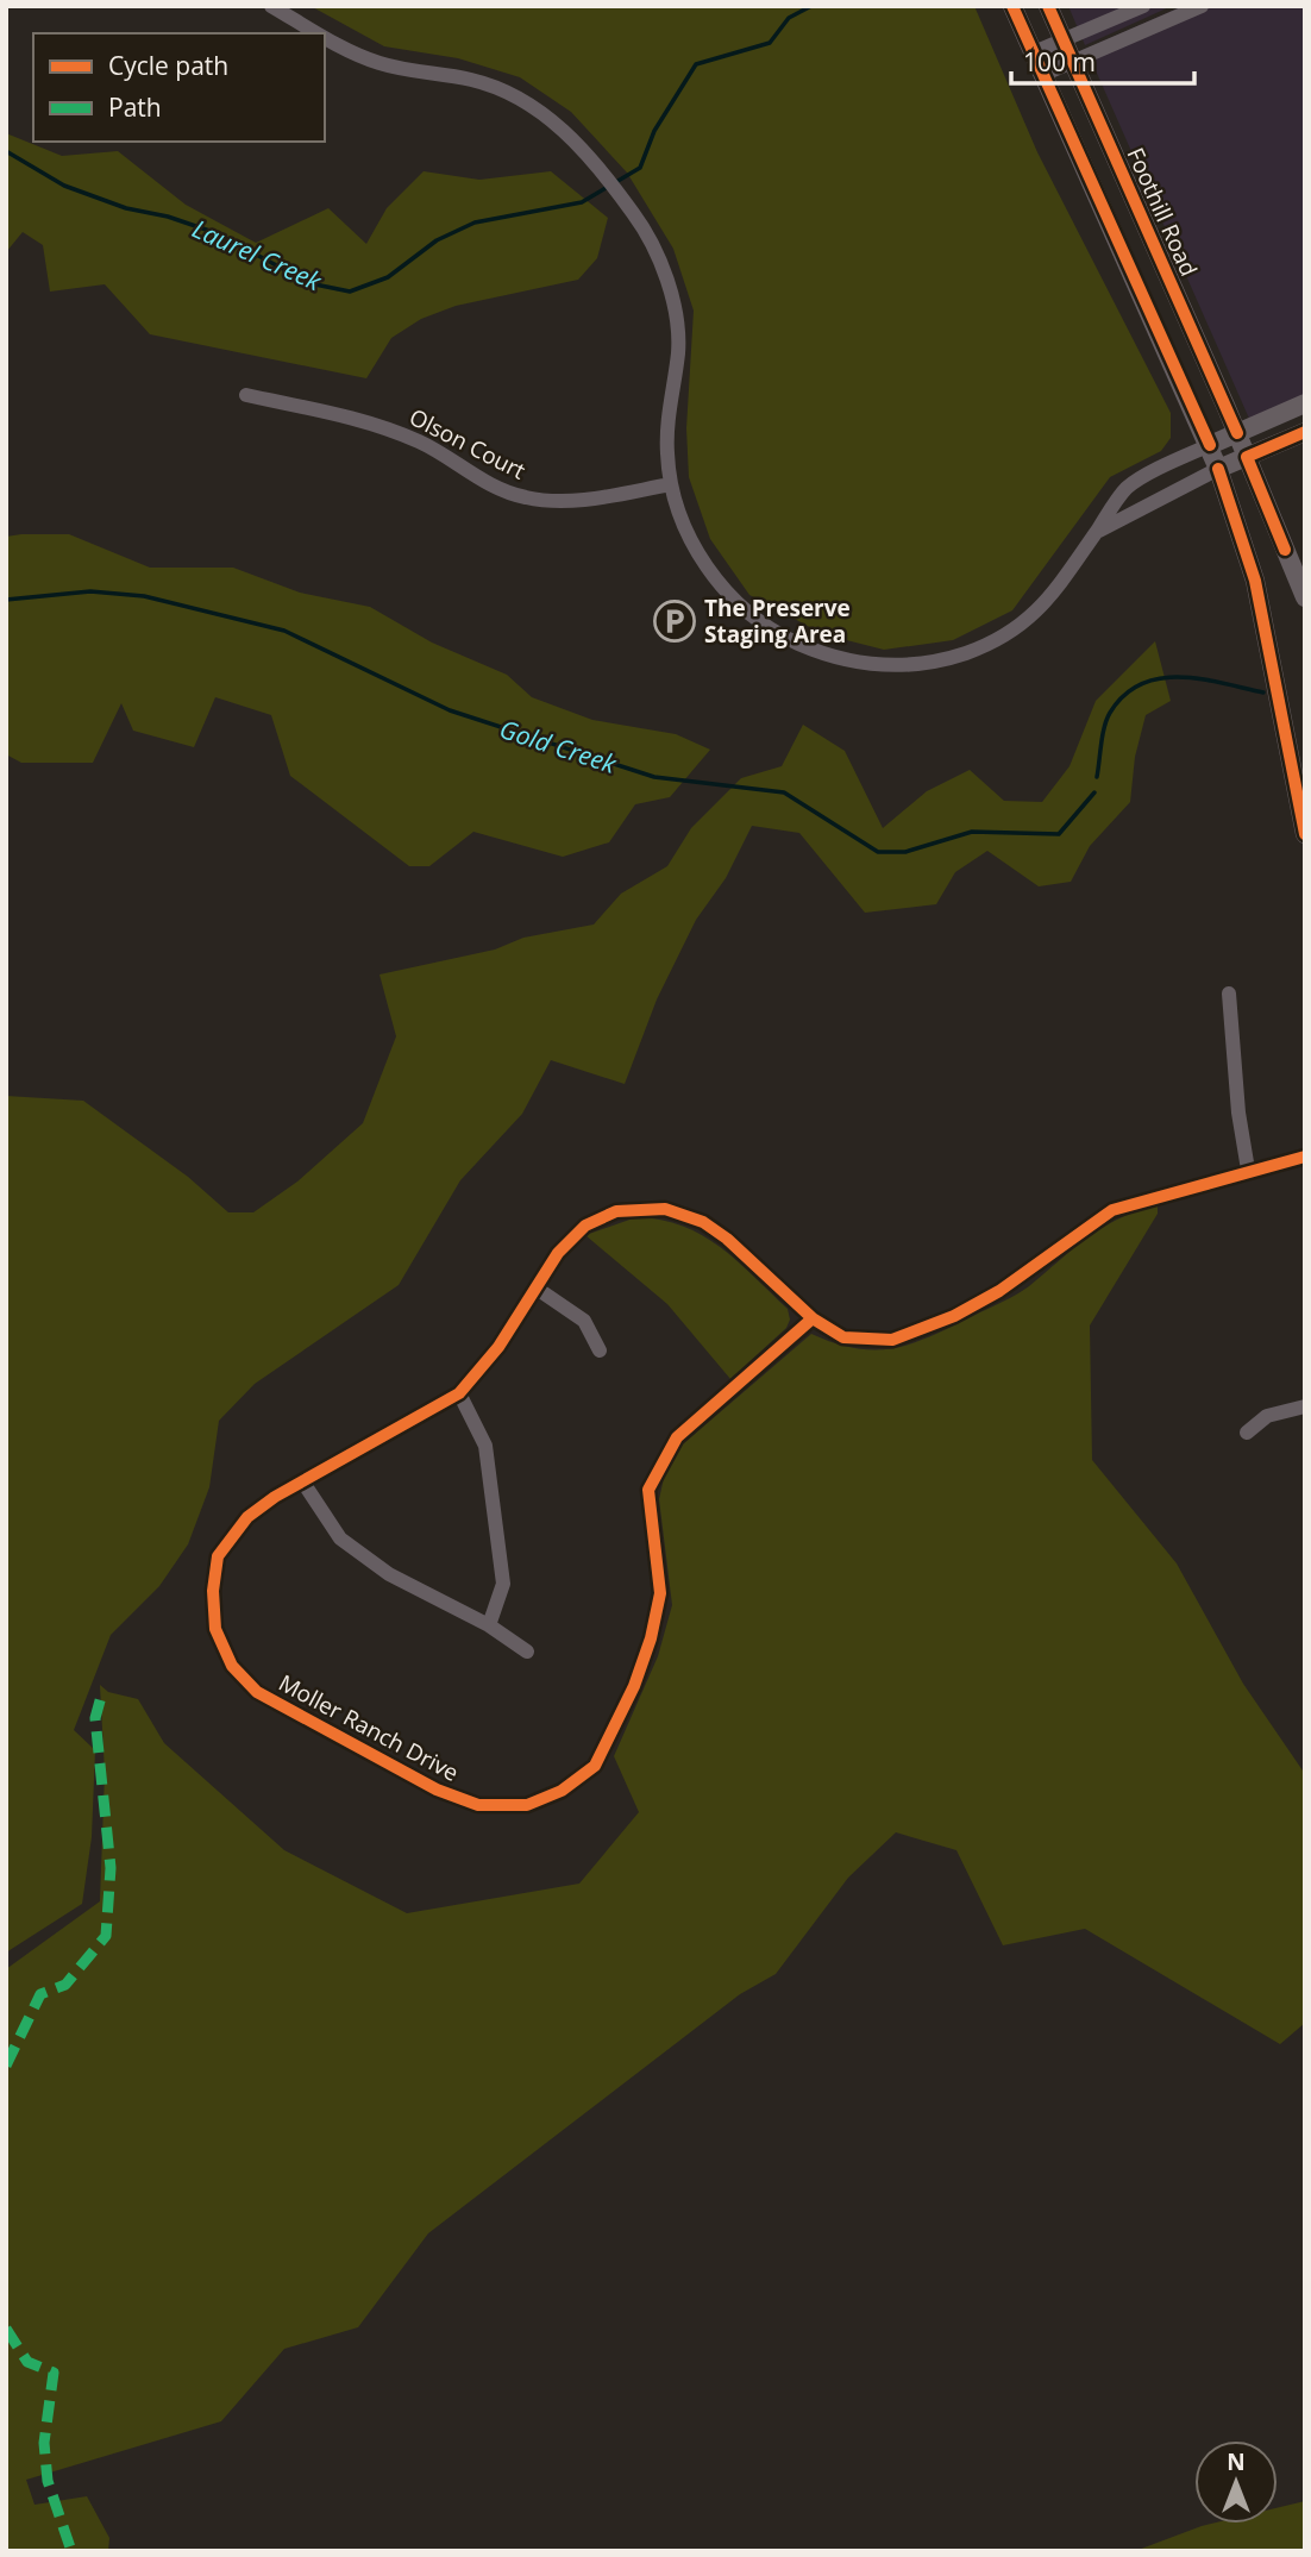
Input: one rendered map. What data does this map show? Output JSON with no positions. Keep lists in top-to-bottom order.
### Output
{
  "streets": {
    "main road": ["Foothill Road"],
    "street": ["Olson Court", "Moller Ranch Drive"]
  },
  "water": ["Laurel Creek", "Gold Creek"],
  "places": {
    "parking": ["The Preserve Staging Area"]
  },
  "legend": ["Cycle path", "Path"],
  "scale_bar": "100 m",
  "north": "top"
}
